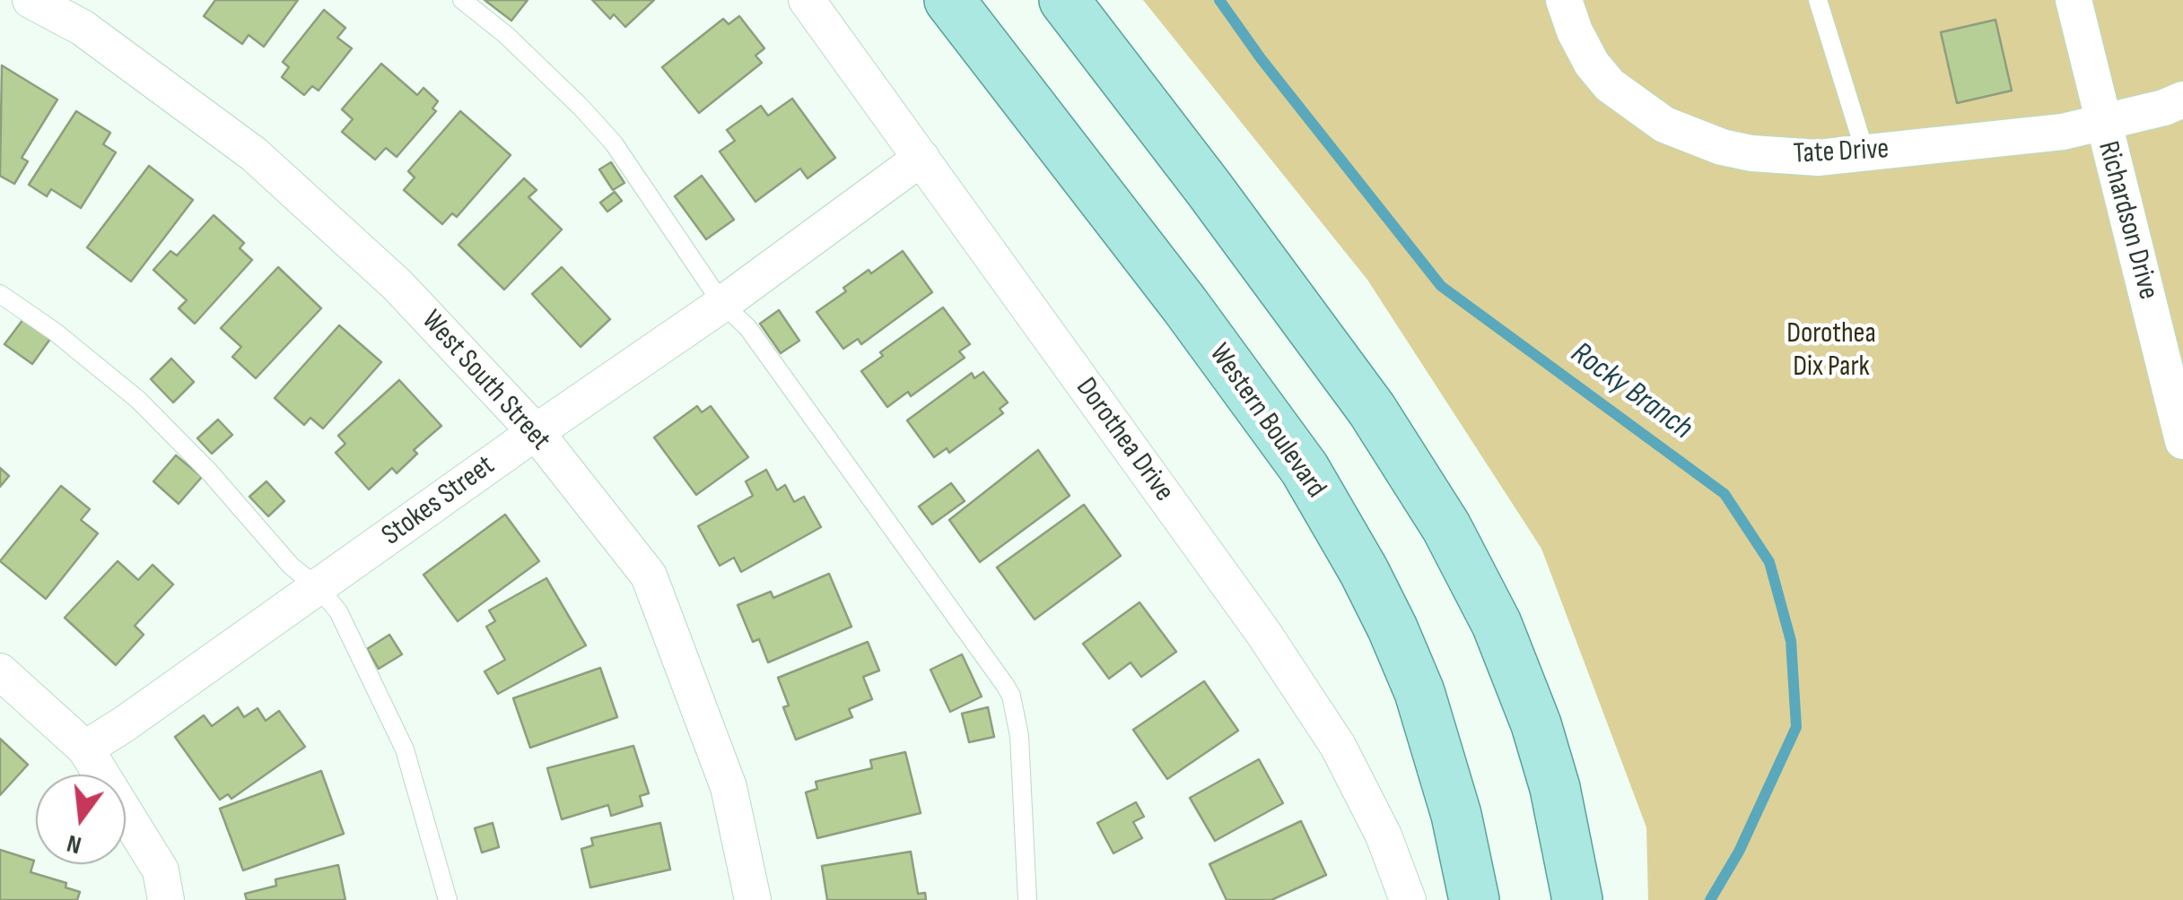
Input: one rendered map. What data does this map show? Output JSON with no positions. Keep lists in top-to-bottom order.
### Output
{
  "streets": {
    "main road": ["Western Boulevard"],
    "street": [
      "Tate Drive",
      "Richardson Drive",
      "West South Street",
      "Dorothea Drive",
      "Stokes Street"
    ]
  },
  "crossings": [
    ["Tate Drive", "Richardson Drive"],
    ["West South Street", "Stokes Street"],
    ["Dorothea Drive", "Stokes Street"]
  ],
  "water": ["Rocky Branch"],
  "parks": ["Dorothea Dix Park"],
  "north": "bottom"
}
